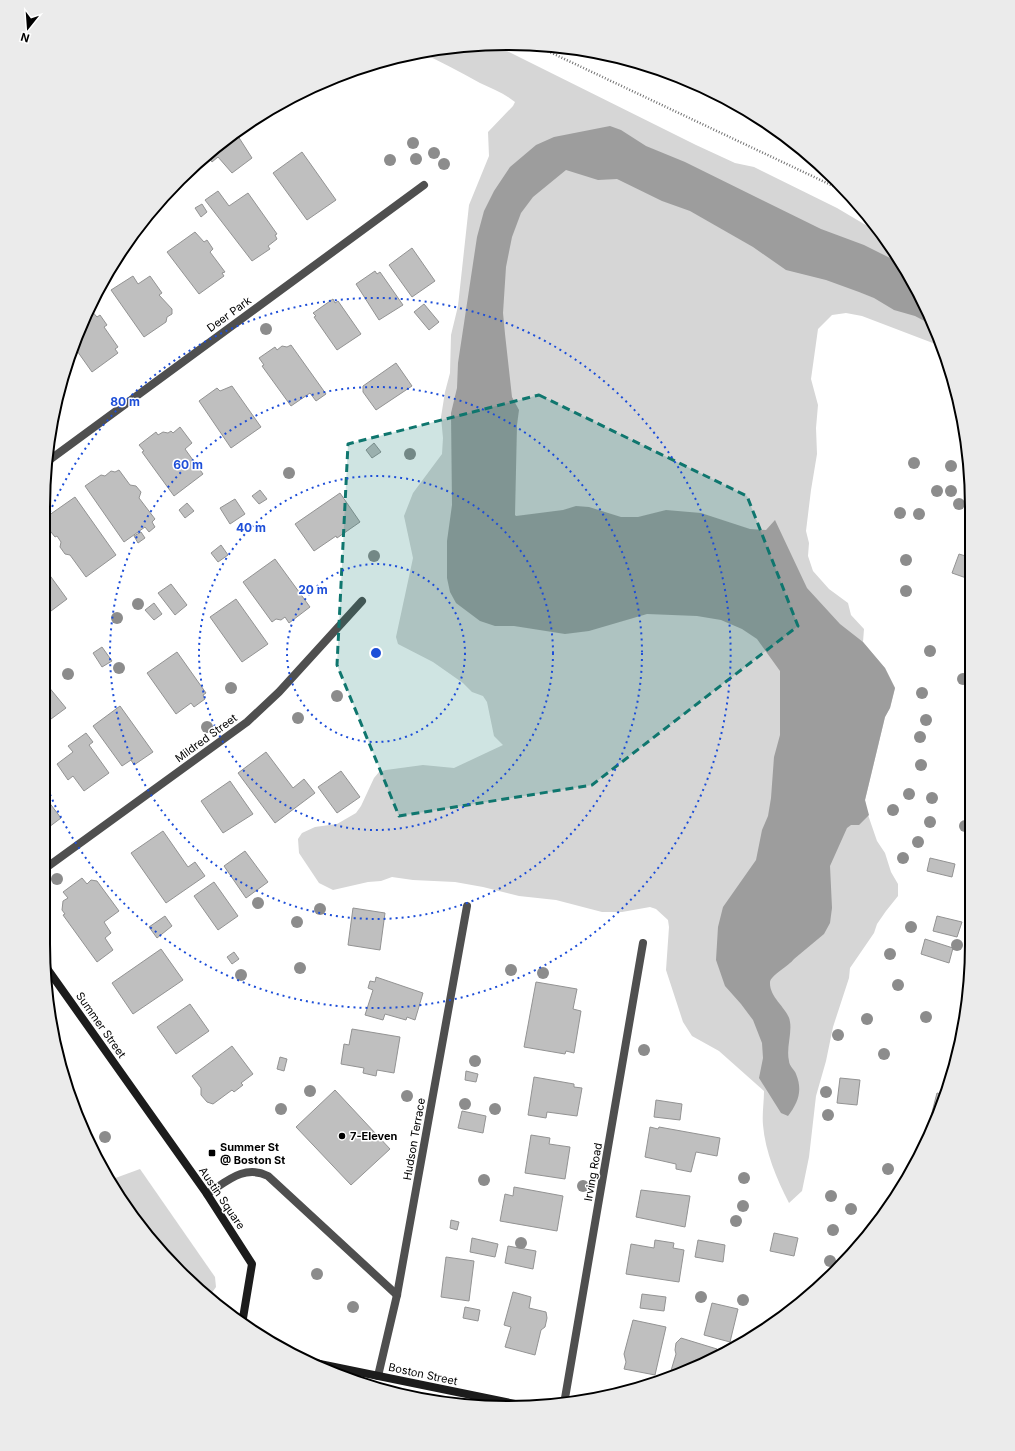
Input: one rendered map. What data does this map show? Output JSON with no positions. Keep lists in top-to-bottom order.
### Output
{
  "streets": {
    "main road": ["Summer Street", "Austin Square", "Boston Street"],
    "street": [
      "Deer Park",
      "Mildred Street",
      "Hudson Terrace",
      "Irving Road"
    ]
  },
  "crossings": [
    ["Summer Street", "Austin Square"],
    ["Hudson Terrace", "Boston Street"]
  ],
  "places": {
    "other": ["7-Eleven"],
    "transit": ["Summer St @ Boston St"]
  },
  "north": "bottom",
  "rings": [
    "80 m",
    "60 m",
    "40 m",
    "20 m"
  ]
}
